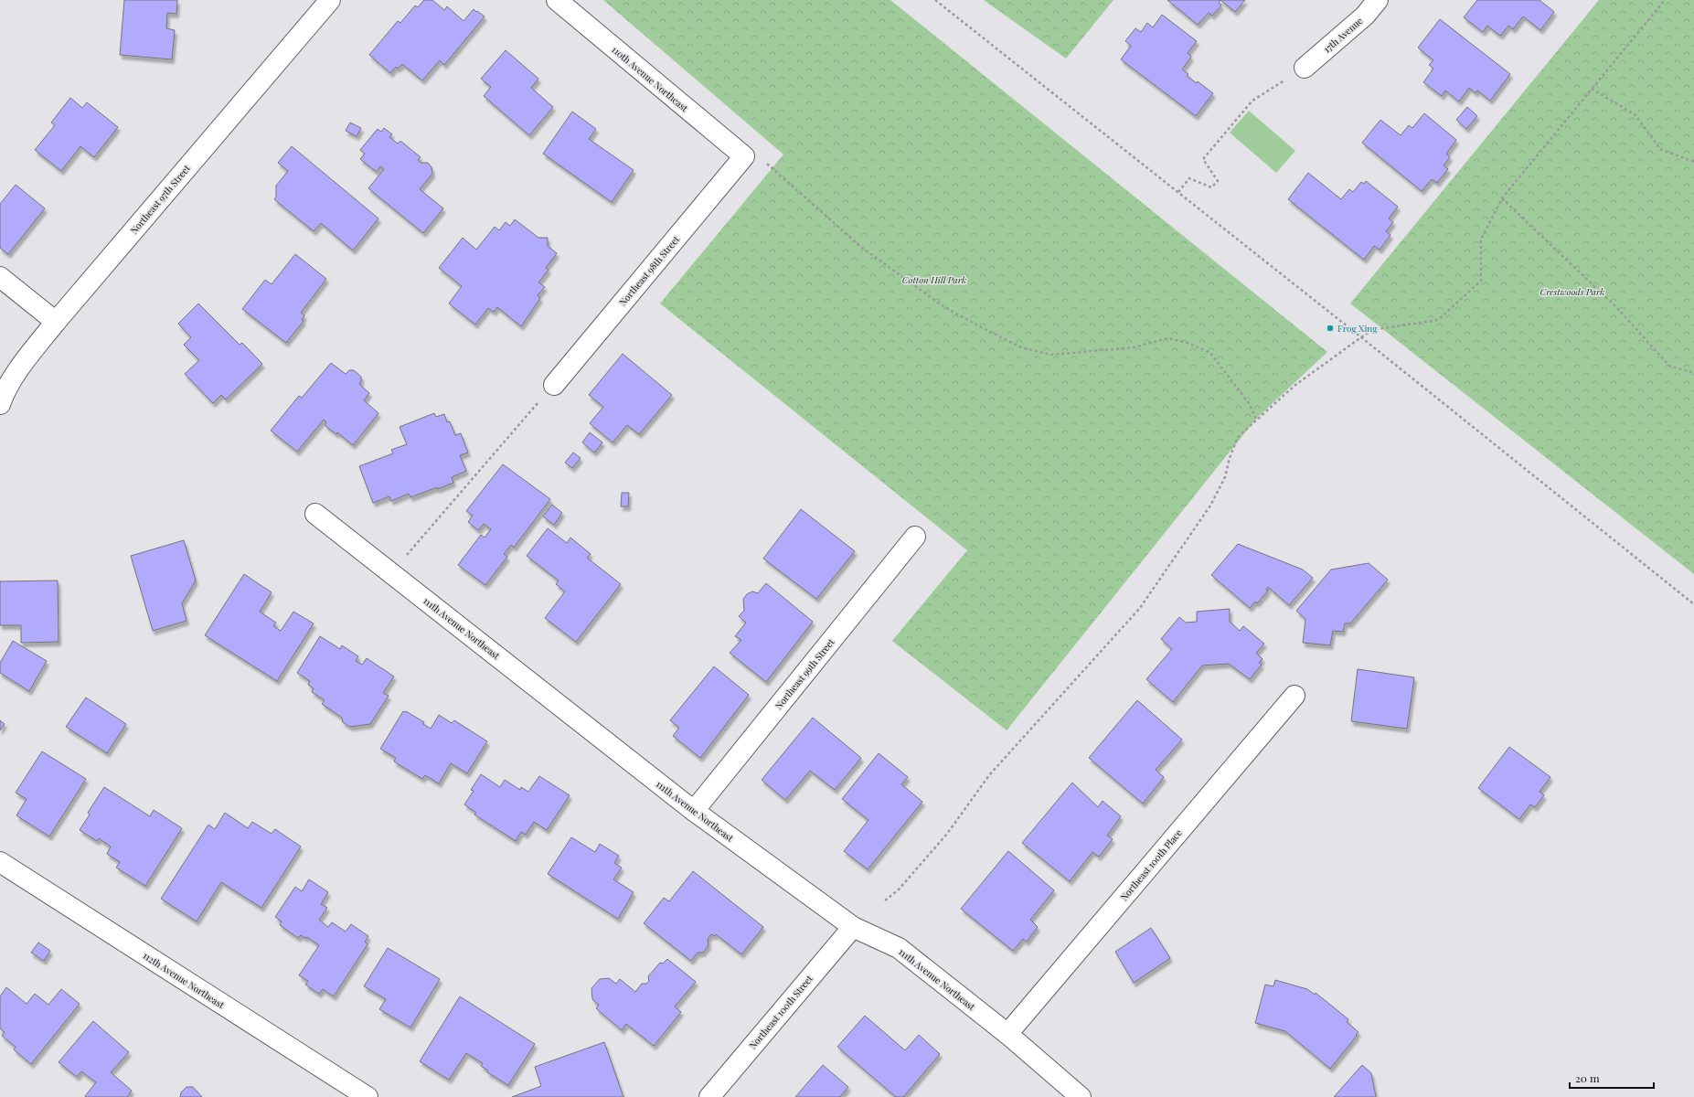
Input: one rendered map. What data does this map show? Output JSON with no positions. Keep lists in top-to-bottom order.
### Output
{
  "streets": {
    "street": [
      "17th Avenue",
      "110th Avenue Northeast",
      "Northeast 97th Street",
      "Northeast 98th Street",
      "111th Avenue Northeast",
      "Northeast 99th Street",
      "Northeast 100th Place",
      "112th Avenue Northeast",
      "Northeast 100th Street"
    ]
  },
  "crossings": [
    ["110th Avenue Northeast", "Northeast 98th Street"],
    ["111th Avenue Northeast", "Northeast 99th Street"],
    ["111th Avenue Northeast", "Northeast 100th Place"],
    ["111th Avenue Northeast", "Northeast 100th Street"]
  ],
  "parks": ["Cotton Hill Park", "Crestwoods Park"],
  "places": ["Frog Xing"],
  "scale_bar": "20 m"
}
